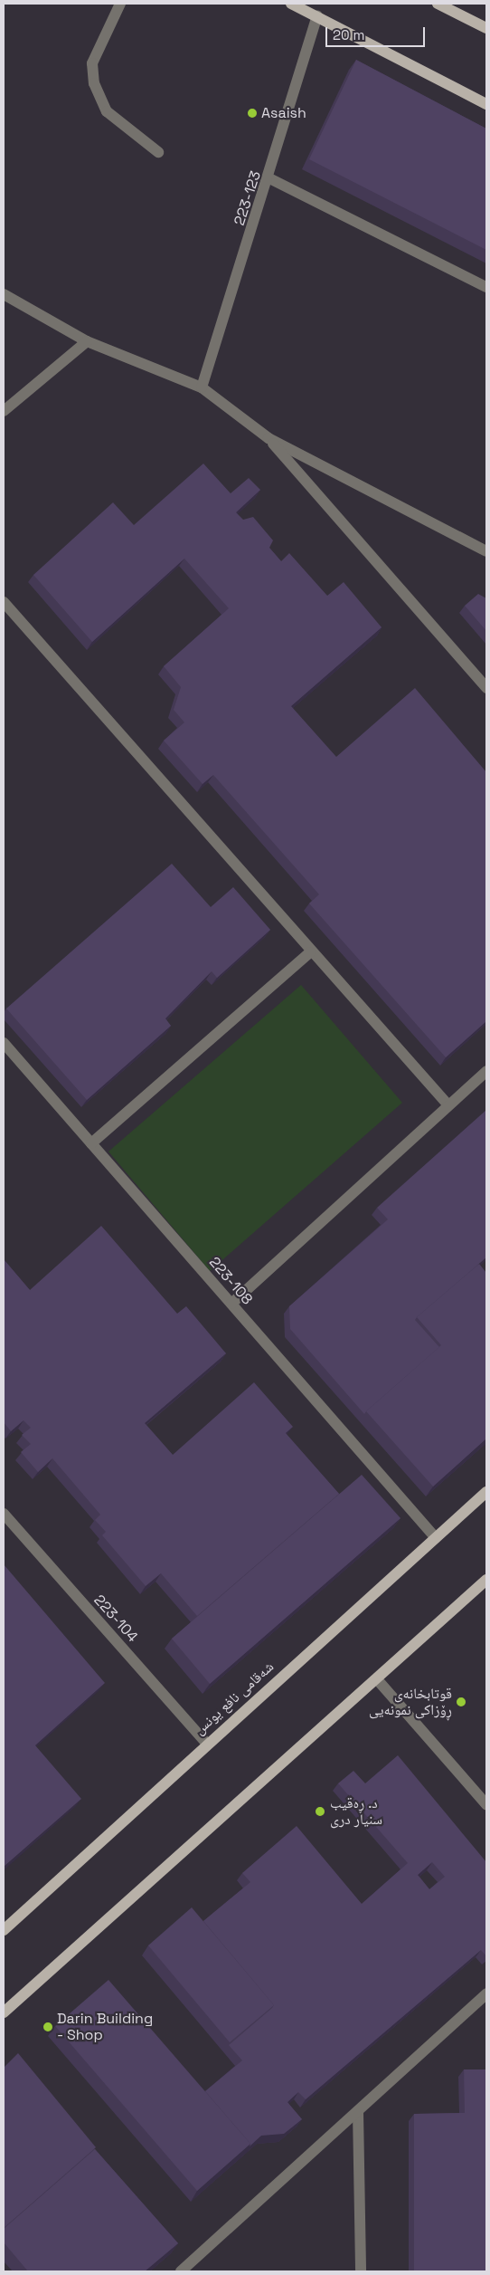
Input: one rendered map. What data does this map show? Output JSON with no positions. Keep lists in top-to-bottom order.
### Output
{
  "streets": {
    "main road": ["شەقامی نافع یونس"],
    "street": ["223-123", "223-108", "223-104"]
  },
  "crossings": [
    ["223-108", "شەقامی نافع یونس"],
    ["223-104", "شەقامی نافع یونس"]
  ],
  "places": [
    "Asaish",
    "قوتابخانەی ڕۆزاکی نمونەیی",
    "د. ڕەقیب سنیار دری",
    "Darin Building - Shop"
  ],
  "scale_bar": "20 m"
}
